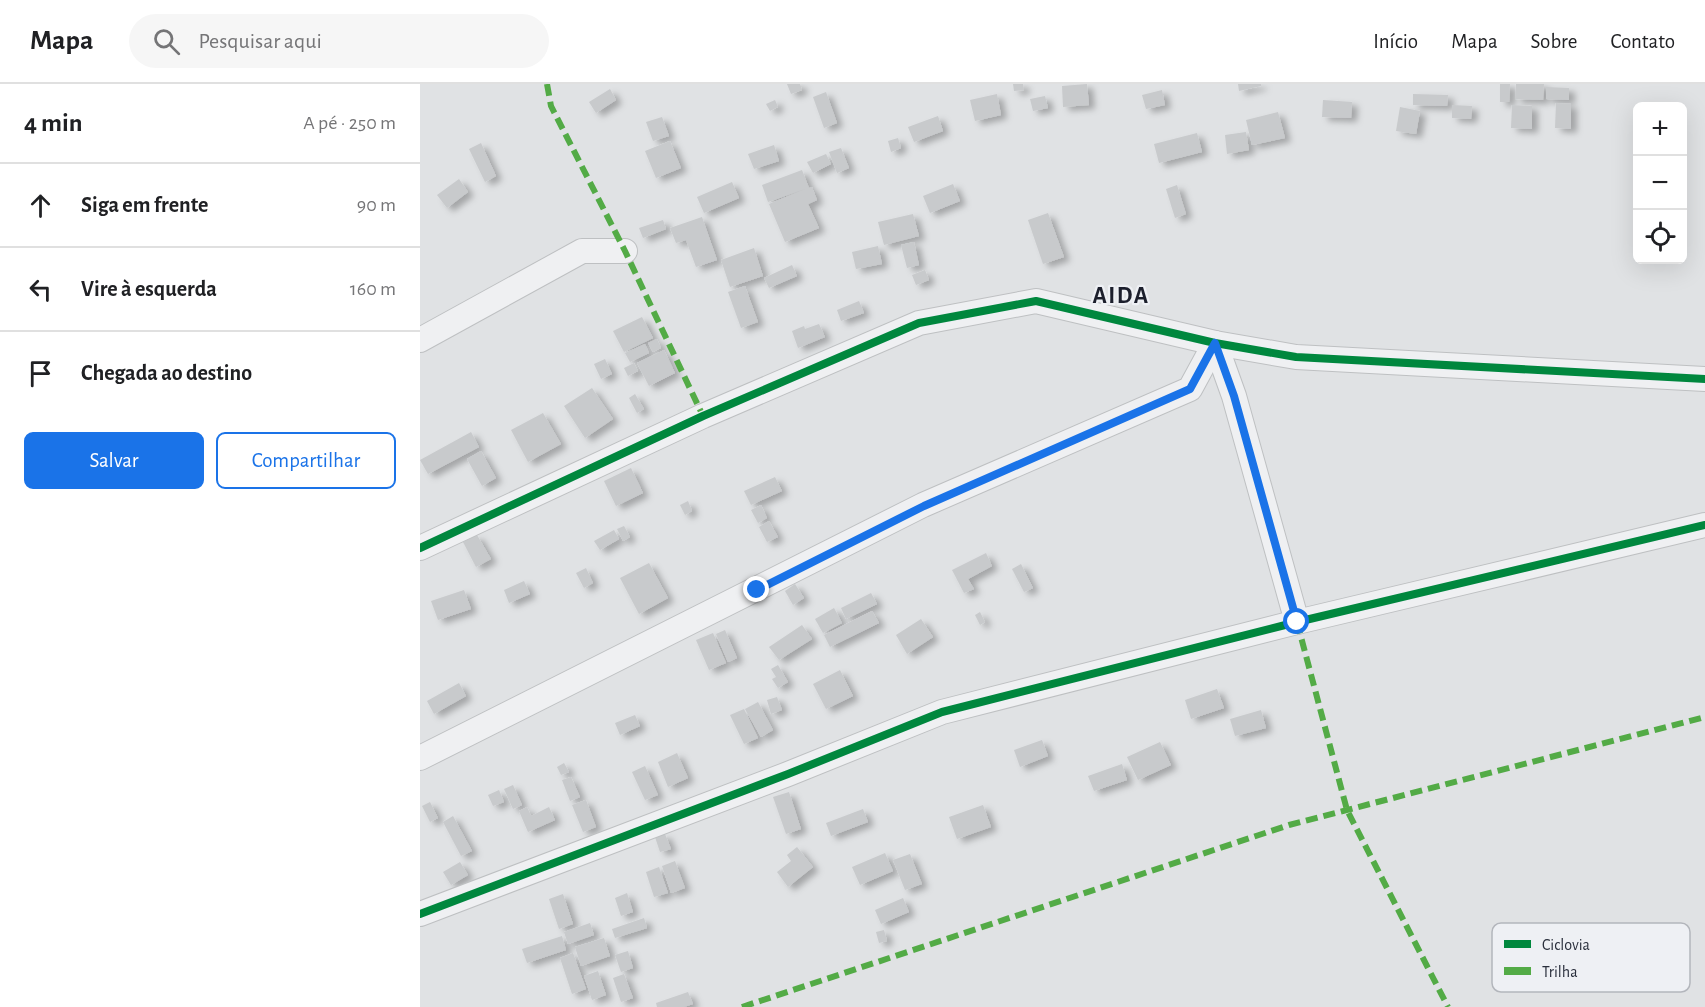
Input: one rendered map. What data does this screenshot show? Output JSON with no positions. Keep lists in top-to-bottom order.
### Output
{
  "districts": ["AIDA"],
  "legend": ["Ciclovia", "Trilha"],
  "page": {
    "header": "Mapa",
    "search": "Pesquisar aqui",
    "nav": [
      "Início",
      "Mapa",
      "Sobre",
      "Contato"
    ],
    "heading": ["4 min", "A pé · 250 m"],
    "map_buttons": ["+", "−"],
    "list": [
      ["Siga em frente", "90 m"],
      ["Vire à esquerda", "160 m"],
      "Chegada ao destino"
    ],
    "buttons": ["Salvar", "Compartilhar"]
  }
}
